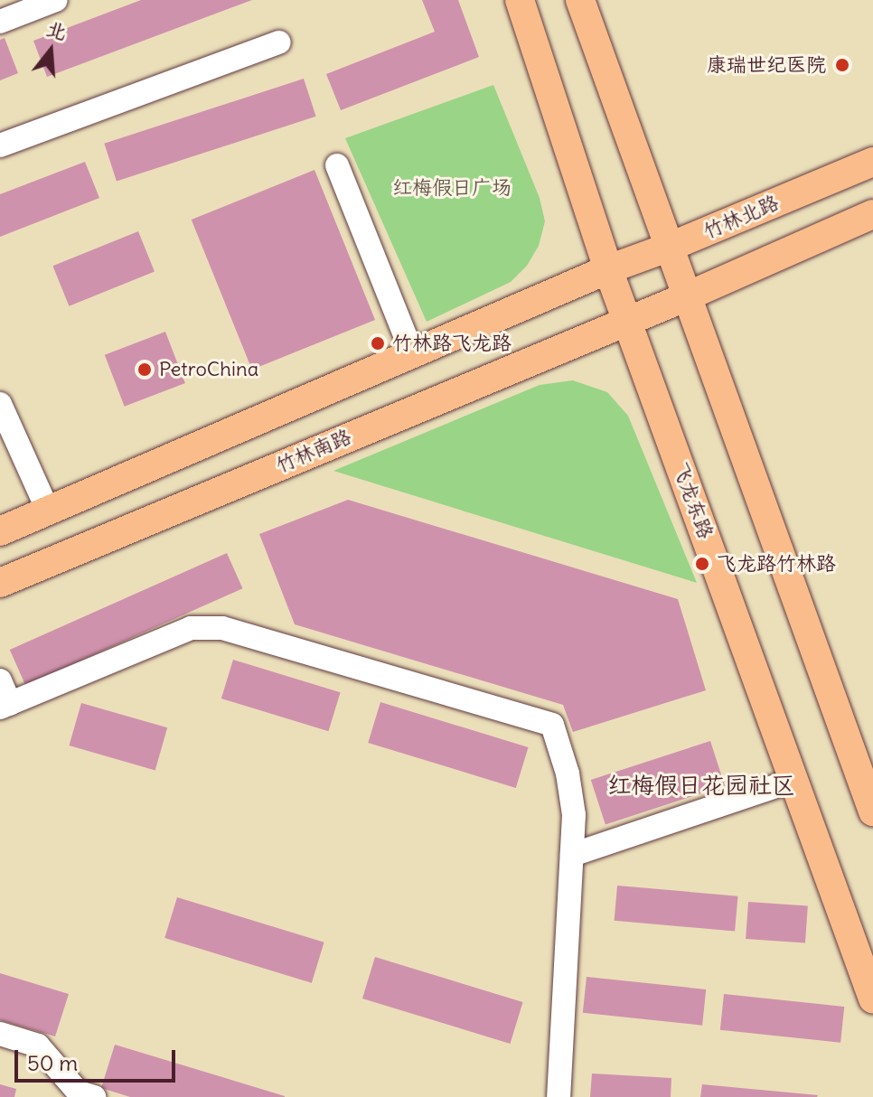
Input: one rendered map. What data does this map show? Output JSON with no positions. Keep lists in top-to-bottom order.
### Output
{
  "streets": {
    "main road": ["竹林北路", "竹林南路", "飞龙东路"]
  },
  "crossings": [
    ["竹林北路", "飞龙东路"],
    ["竹林南路", "飞龙东路"]
  ],
  "districts": ["红梅假日花园社区"],
  "parks": ["红梅假日广场"],
  "places": [
    "康瑞世纪医院",
    "竹林路飞龙路",
    "PetroChina",
    "飞龙路竹林路"
  ],
  "scale_bar": "50 m",
  "north": "top"
}
